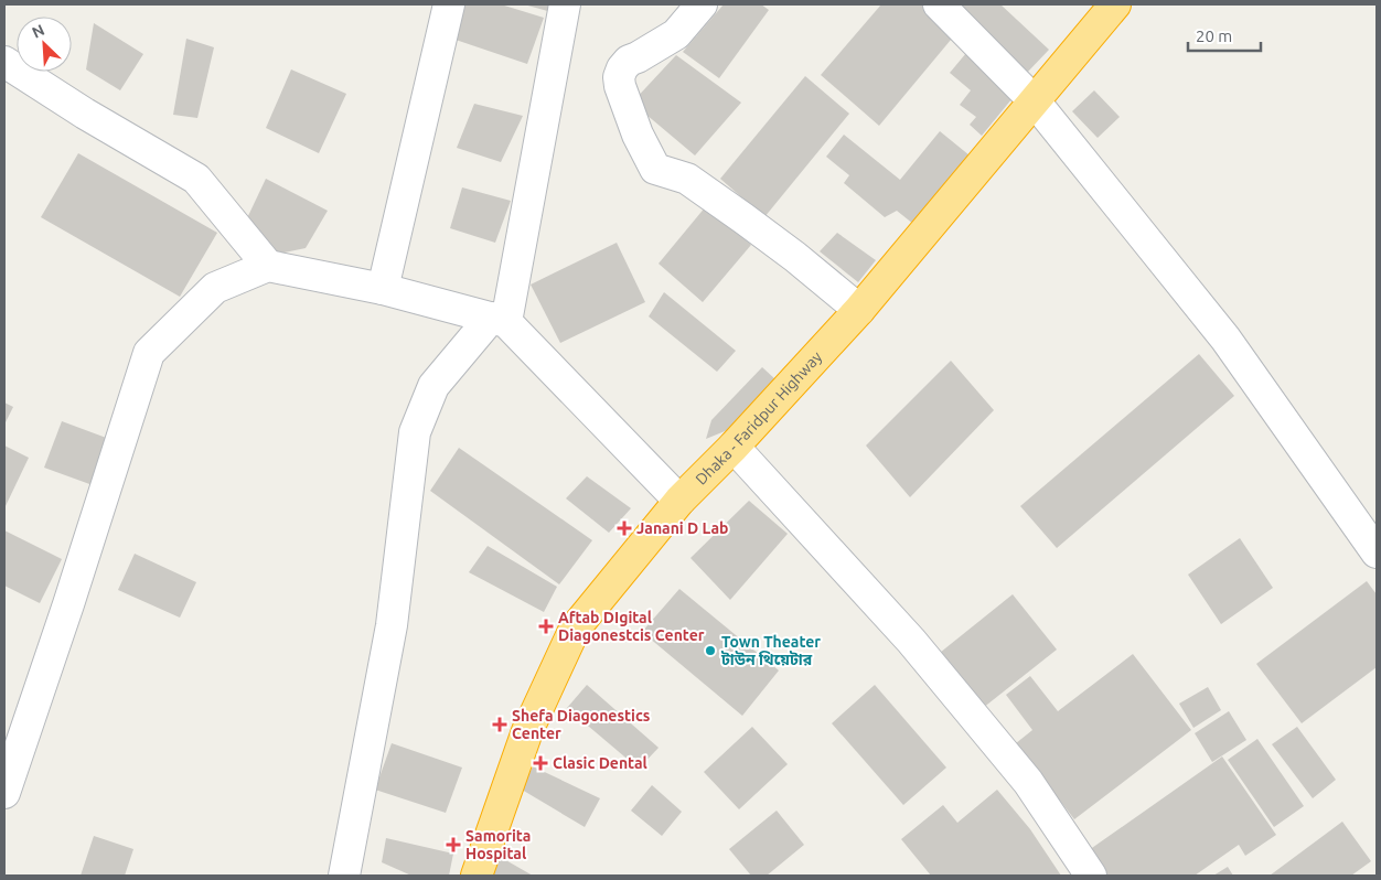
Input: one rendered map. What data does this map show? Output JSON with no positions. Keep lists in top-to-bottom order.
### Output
{
  "streets": {
    "highway": ["Dhaka - Faridpur Highway"]
  },
  "places": {
    "health": [
      "Janani D Lab",
      "Aftab DIgital Diagonestcis Center",
      "Shefa Diagonestics Center",
      "Clasic Dental",
      "Samorita Hospital"
    ],
    "other": ["Town Theater টাউন থিয়েটার"]
  },
  "scale_bar": "20 m",
  "north": "top left"
}
